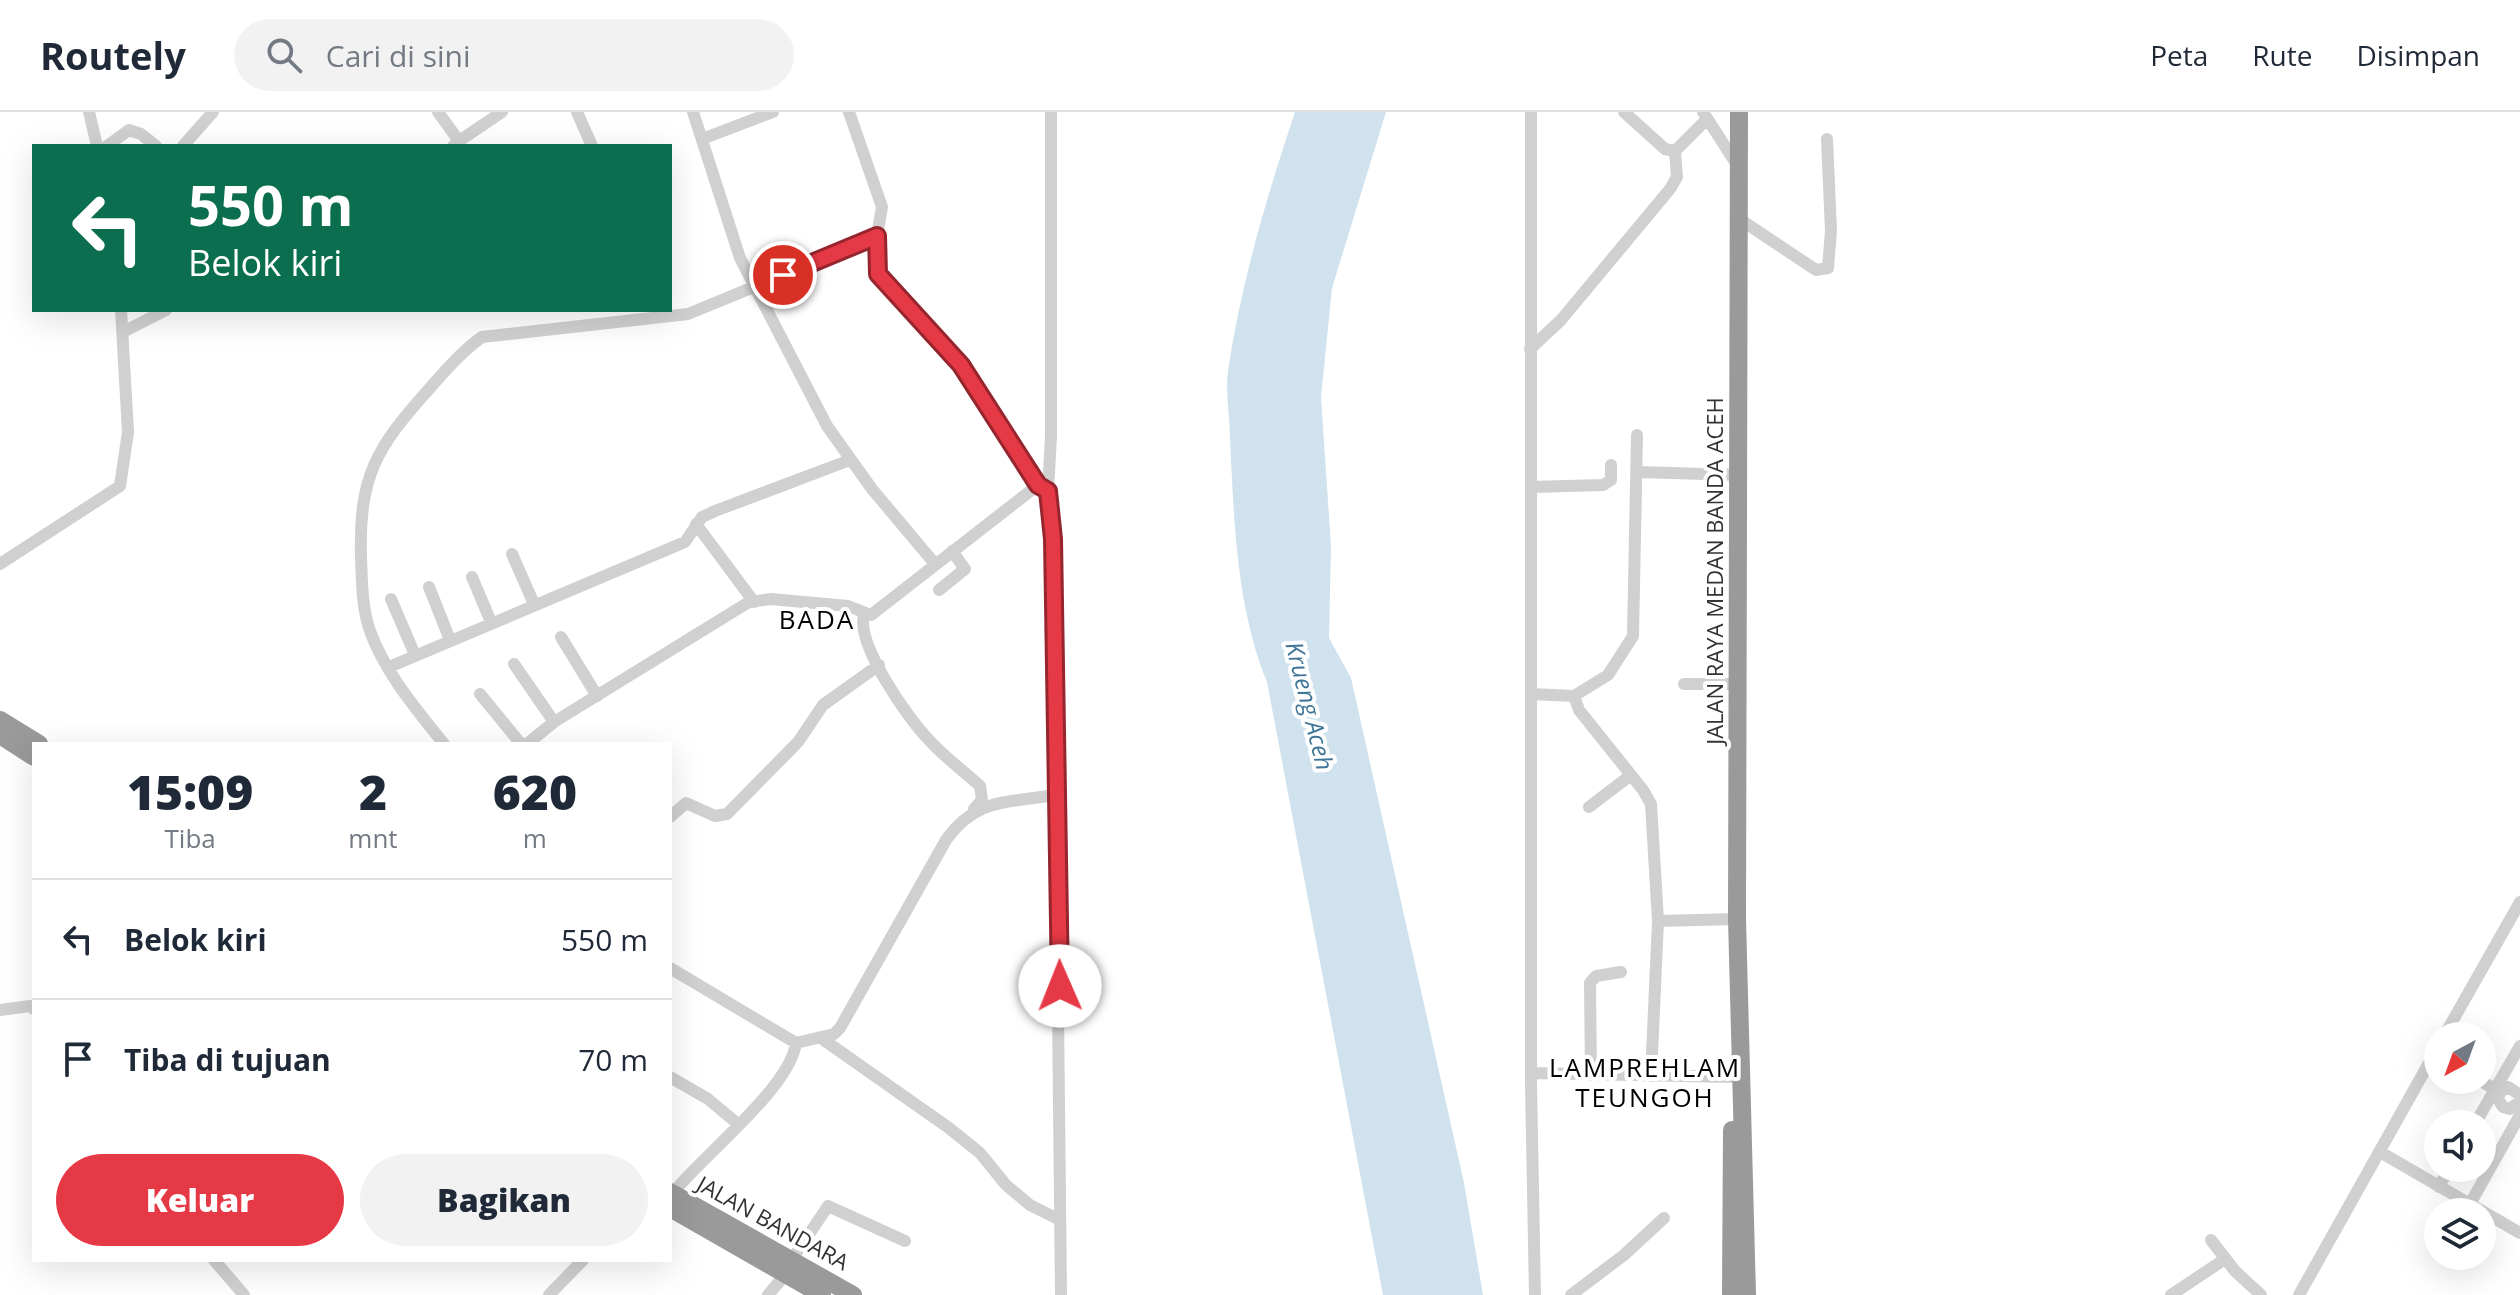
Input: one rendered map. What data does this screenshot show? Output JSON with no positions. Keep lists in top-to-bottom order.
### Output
{
  "streets": {
    "highway": ["JALAN RAYA MEDAN BANDA ACEH", "JALAN BANDARA"]
  },
  "districts": ["BADA", "LAMPREHLAM TEUNGOH"],
  "water": ["Krueng Aceh"],
  "north": "bottom left",
  "page": {
    "header": "Routely",
    "search": "Cari di sini",
    "nav": ["Peta", "Rute", "Disimpan"],
    "turn": ["550 m", "Belok kiri"],
    "eta": [
      "15:09",
      "Tiba",
      "2",
      "mnt",
      "620",
      "m"
    ],
    "list": [
      {
        "name": "Belok kiri",
        "value": "550 m"
      },
      {
        "name": "Tiba di tujuan",
        "value": "70 m"
      }
    ],
    "buttons": ["Keluar", "Bagikan"]
  }
}
